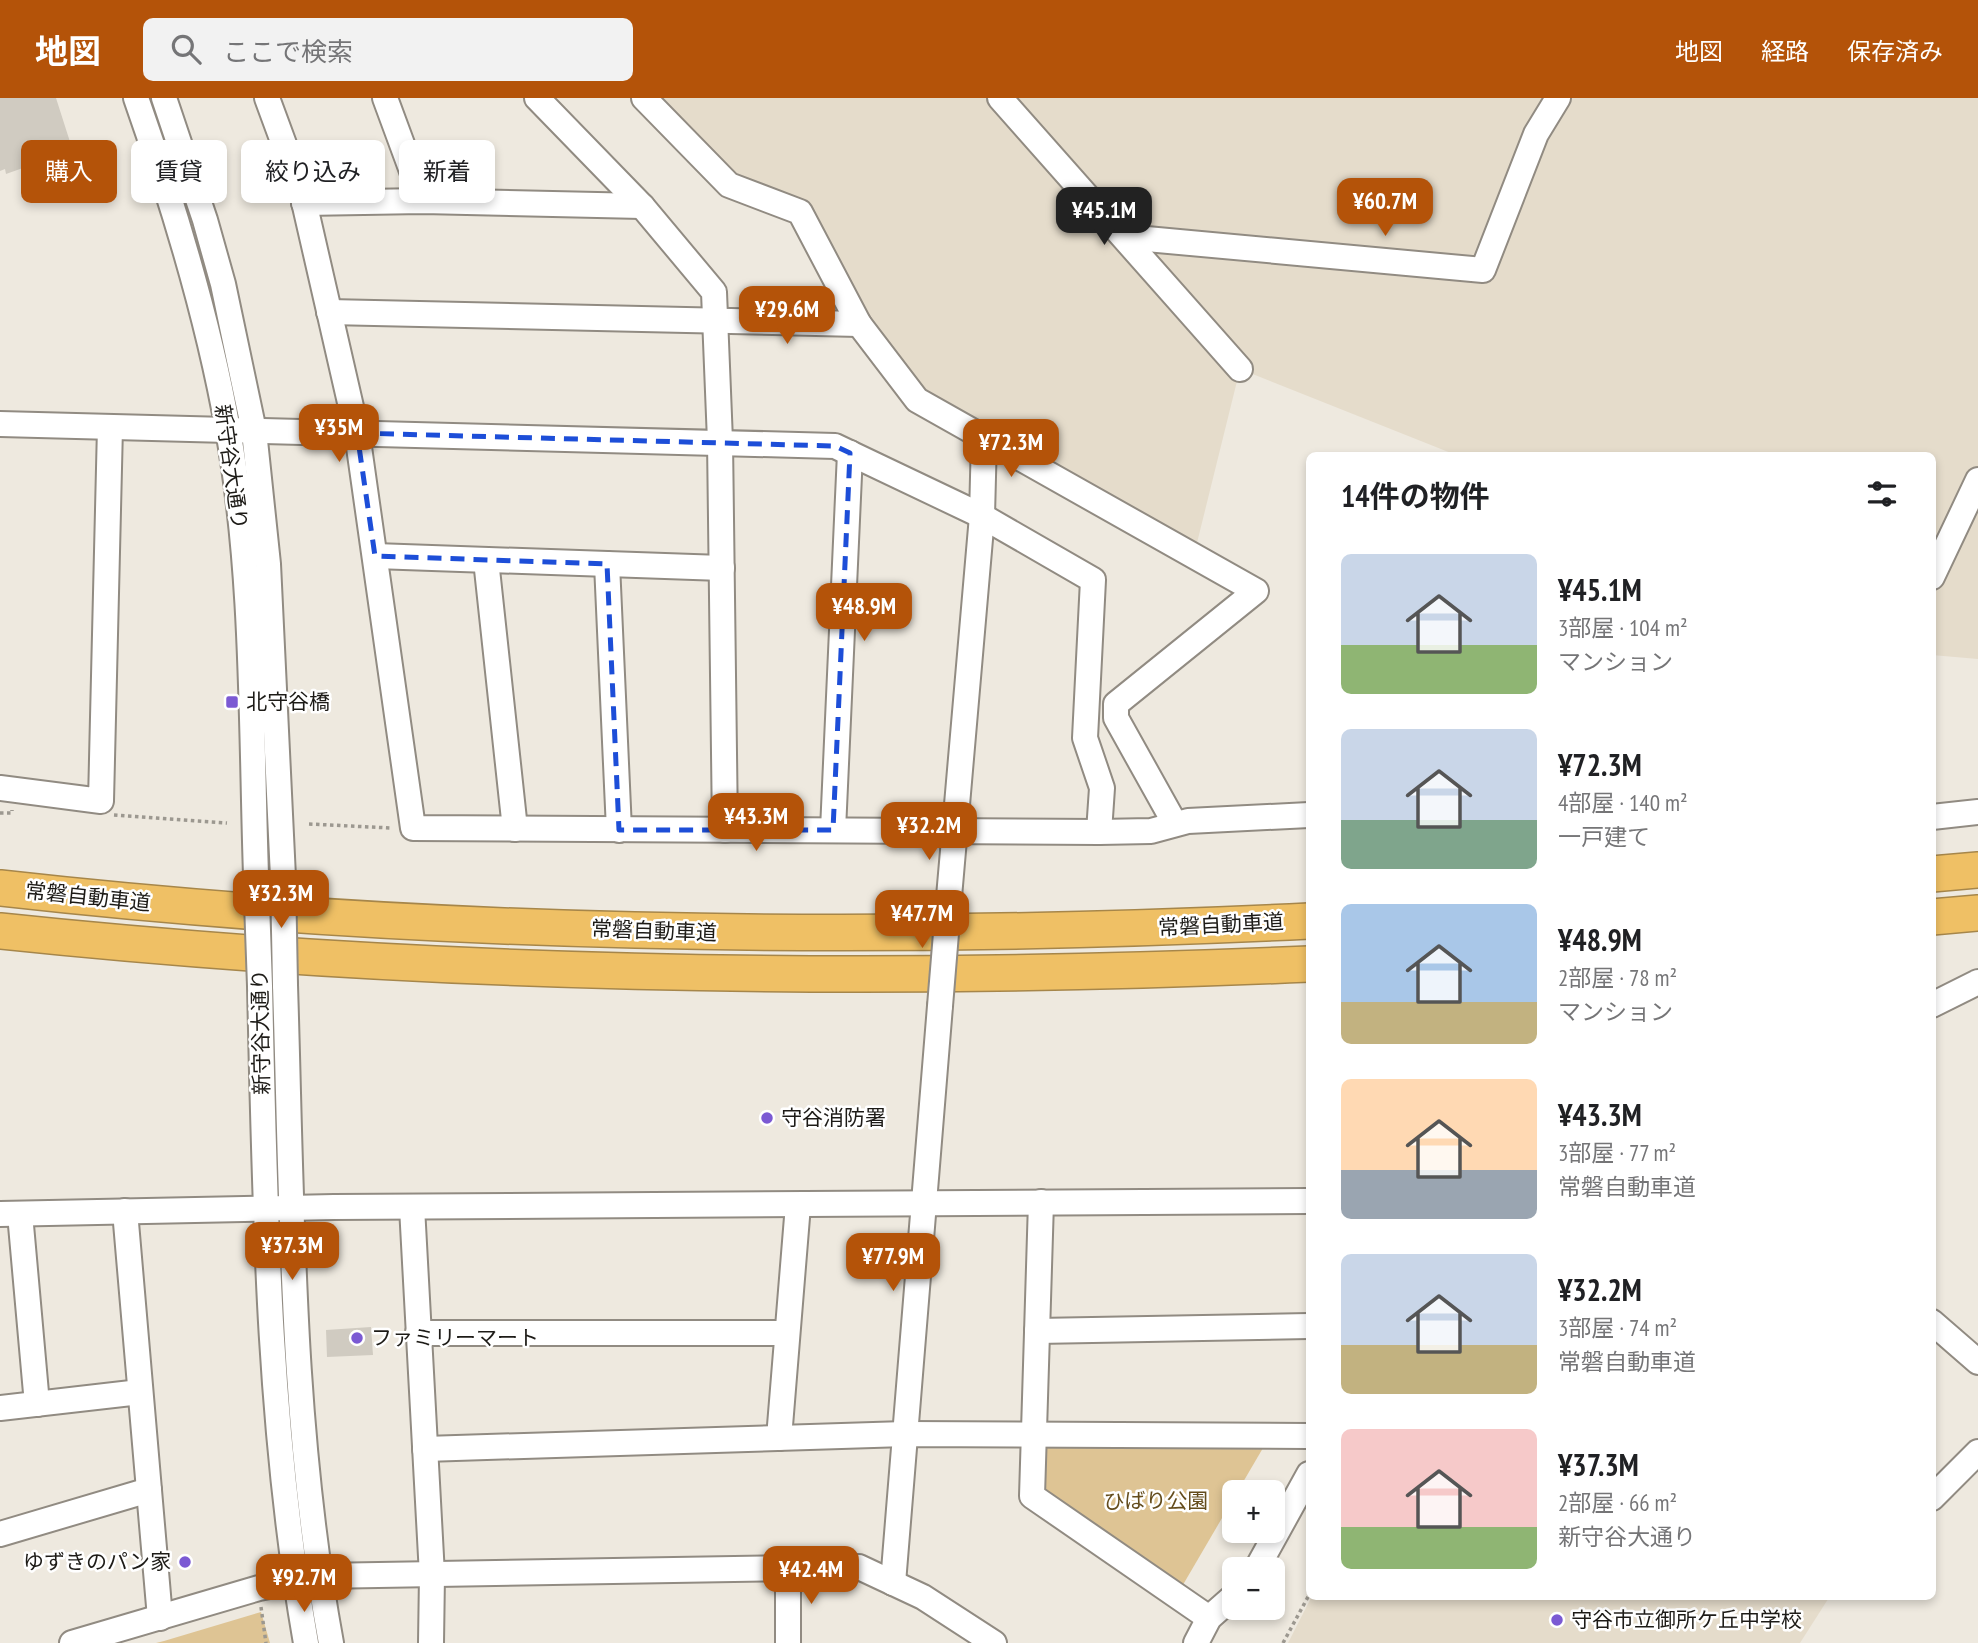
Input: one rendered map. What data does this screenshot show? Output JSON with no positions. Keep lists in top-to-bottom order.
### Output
{
  "streets": {
    "highway": ["常磐自動車道"],
    "street": ["新守谷大通り"]
  },
  "parks": ["ひばり公園"],
  "places": {
    "transit": ["北守谷橋"],
    "other": [
      "守谷消防署",
      "ファミリーマート",
      "ゆずきのパン家",
      "守谷市立御所ケ丘中学校"
    ]
  },
  "page": {
    "header": "地図",
    "search": "ここで検索",
    "nav": ["地図", "経路", "保存済み"],
    "chip": [
      "購入",
      "賃貸",
      "絞り込み",
      "新着"
    ],
    "price": [
      "¥60.7M",
      "¥45.1M",
      "¥29.6M",
      "¥35M",
      "¥72.3M",
      "¥48.9M",
      "¥43.3M",
      "¥32.2M",
      "¥32.3M",
      "¥47.7M",
      "¥37.3M",
      "¥77.9M",
      "¥42.4M",
      "¥92.7M"
    ],
    "heading": "14件の物件",
    "list": [
      {
        "name": "¥45.1M",
        "note": "3部屋 · 104 m² · マンション"
      },
      {
        "name": "¥72.3M",
        "note": "4部屋 · 140 m² · 一戸建て"
      },
      {
        "name": "¥48.9M",
        "note": "2部屋 · 78 m² · マンション"
      },
      {
        "name": "¥43.3M",
        "note": "3部屋 · 77 m² · 常磐自動車道"
      },
      {
        "name": "¥32.2M",
        "note": "3部屋 · 74 m² · 常磐自動車道"
      },
      {
        "name": "¥37.3M",
        "note": "2部屋 · 66 m² · 新守谷大通り"
      }
    ],
    "map_buttons": ["+", "−"]
  }
}
